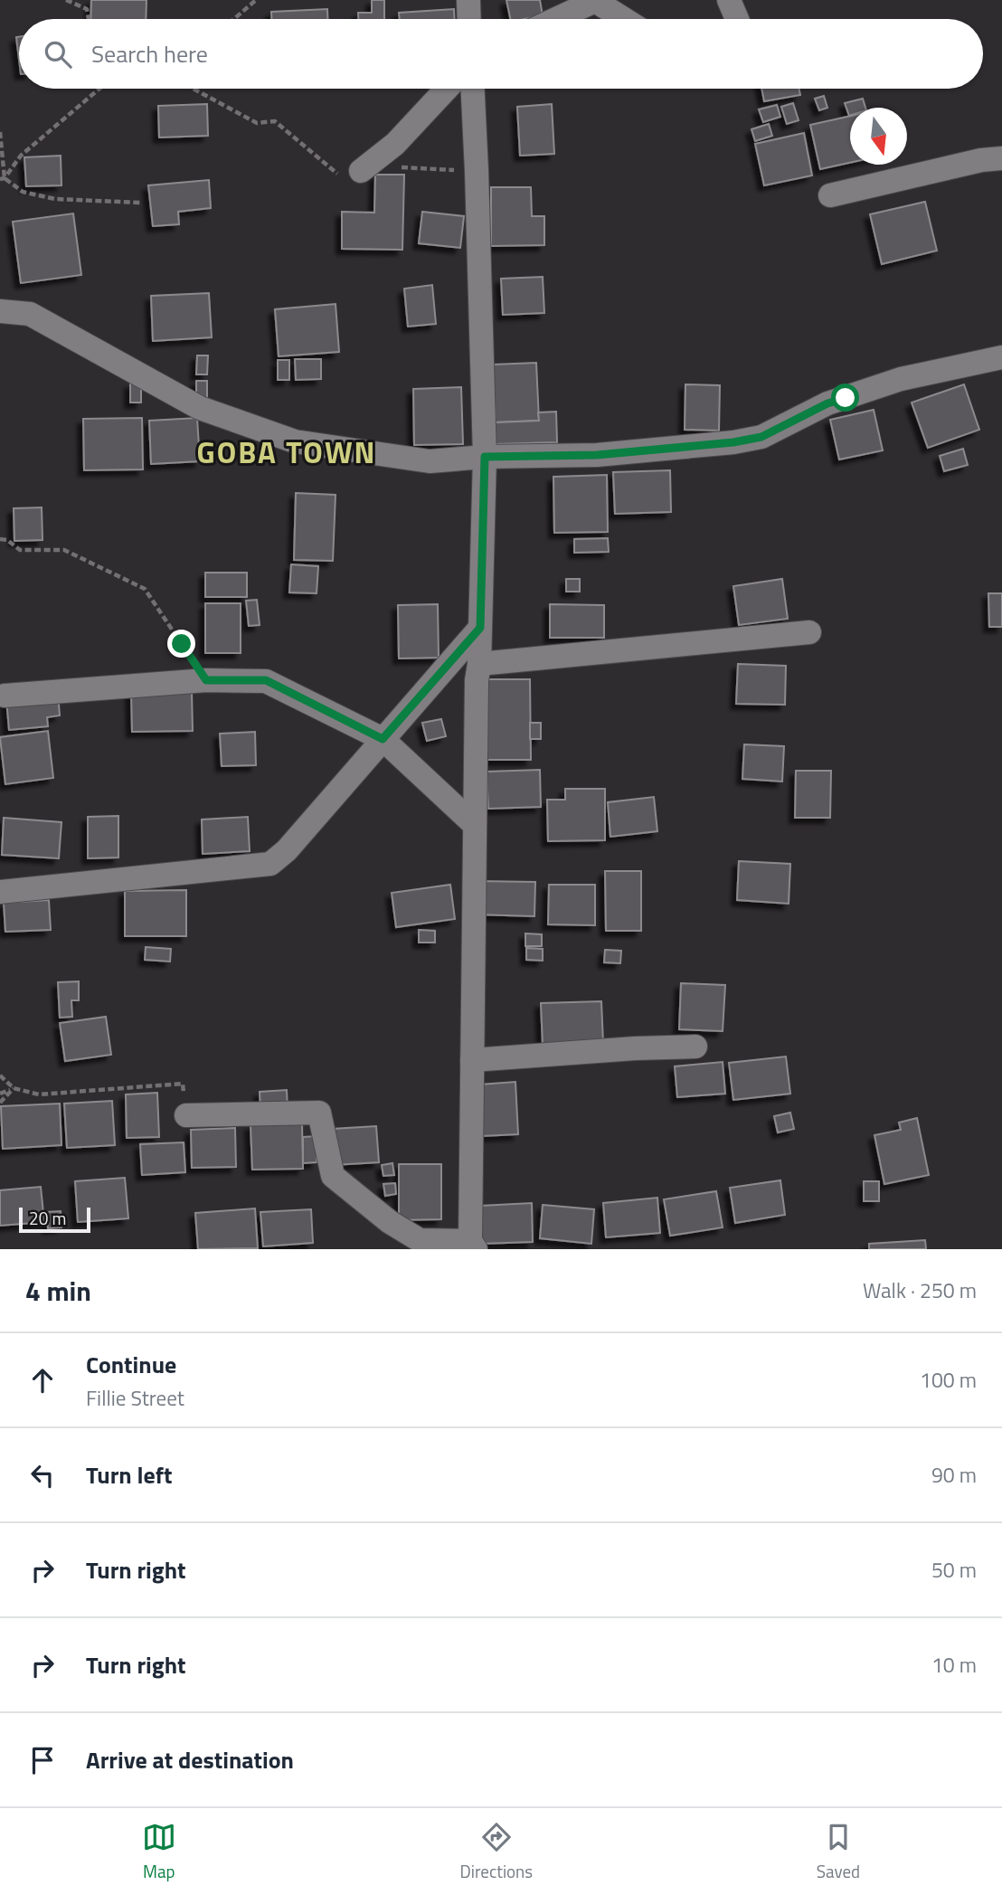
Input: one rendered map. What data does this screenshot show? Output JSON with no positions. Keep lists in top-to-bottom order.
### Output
{
  "districts": ["GOBA TOWN"],
  "scale_bar": "20 m",
  "north": "bottom",
  "page": {
    "search": "Search here",
    "scale": "20 m",
    "heading": ["4 min", "Walk · 250 m"],
    "list": [
      ["Continue", "Fillie Street", "100 m"],
      ["Turn left", "90 m"],
      ["Turn right", "50 m"],
      ["Turn right", "10 m"],
      "Arrive at destination"
    ],
    "nav": ["Map", "Directions", "Saved"]
  }
}
